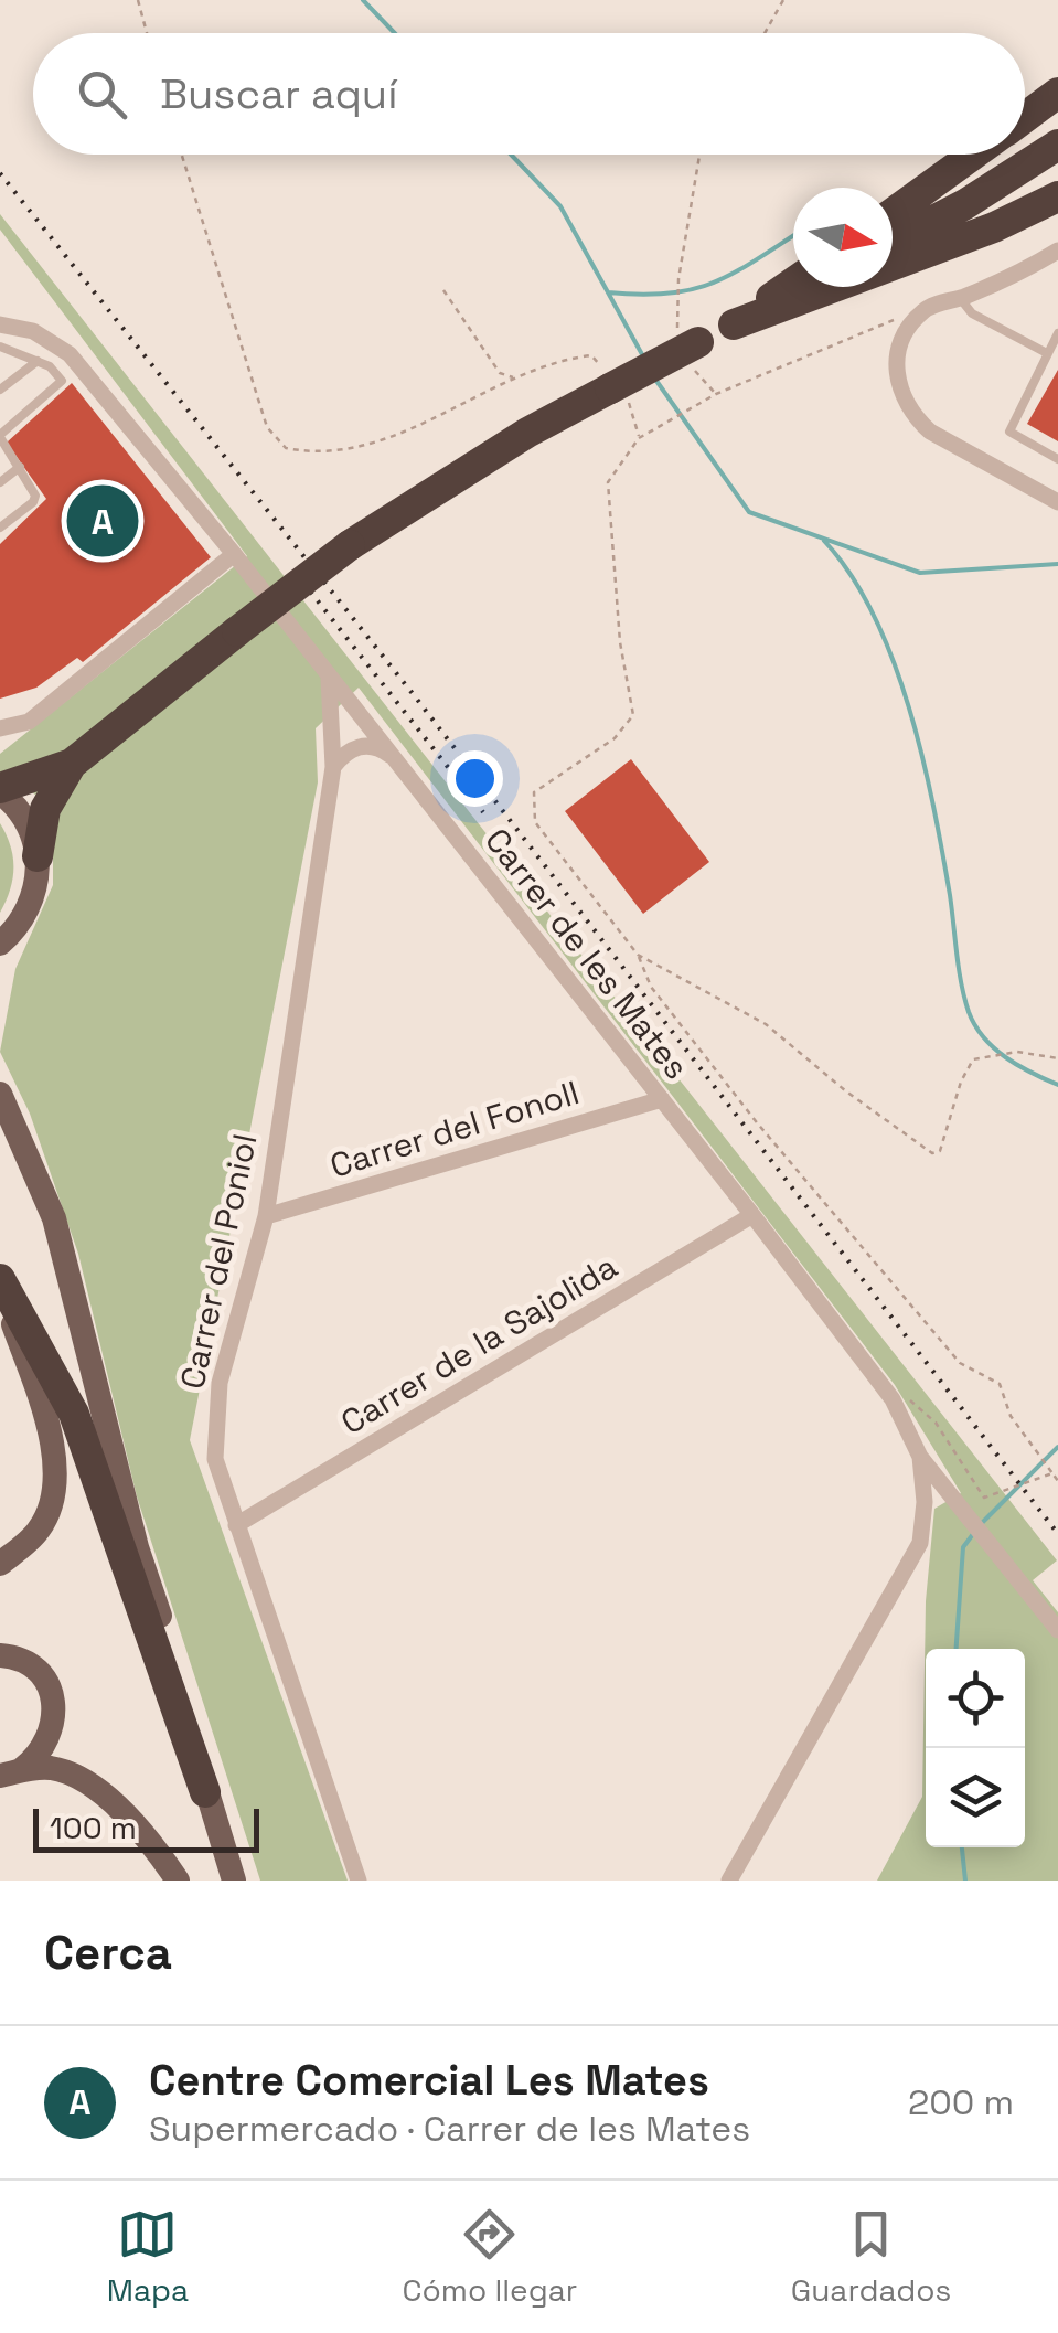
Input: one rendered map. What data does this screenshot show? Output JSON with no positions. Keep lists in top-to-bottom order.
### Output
{
  "streets": {
    "street": [
      "Carrer de les Mates",
      "Carrer del Fonoll",
      "Carrer del Poniol",
      "Carrer de la Sajolida"
    ]
  },
  "crossings": [
    ["Carrer de les Mates", "Carrer del Fonoll"],
    ["Carrer de les Mates", "Carrer del Poniol"],
    ["Carrer de les Mates", "Carrer de la Sajolida"],
    ["Carrer del Fonoll", "Carrer del Poniol"],
    ["Carrer del Poniol", "Carrer de la Sajolida"]
  ],
  "scale_bar": "100 m",
  "north": "right",
  "page": {
    "search": "Buscar aquí",
    "pins": "A",
    "scale": "100 m",
    "heading": "Cerca",
    "list": [
      {
        "mark": "A",
        "name": "Centre Comercial Les Mates",
        "note": "Supermercado · Carrer de les Mates",
        "value": "200 m"
      }
    ],
    "nav": ["Mapa", "Cómo llegar", "Guardados"]
  }
}
